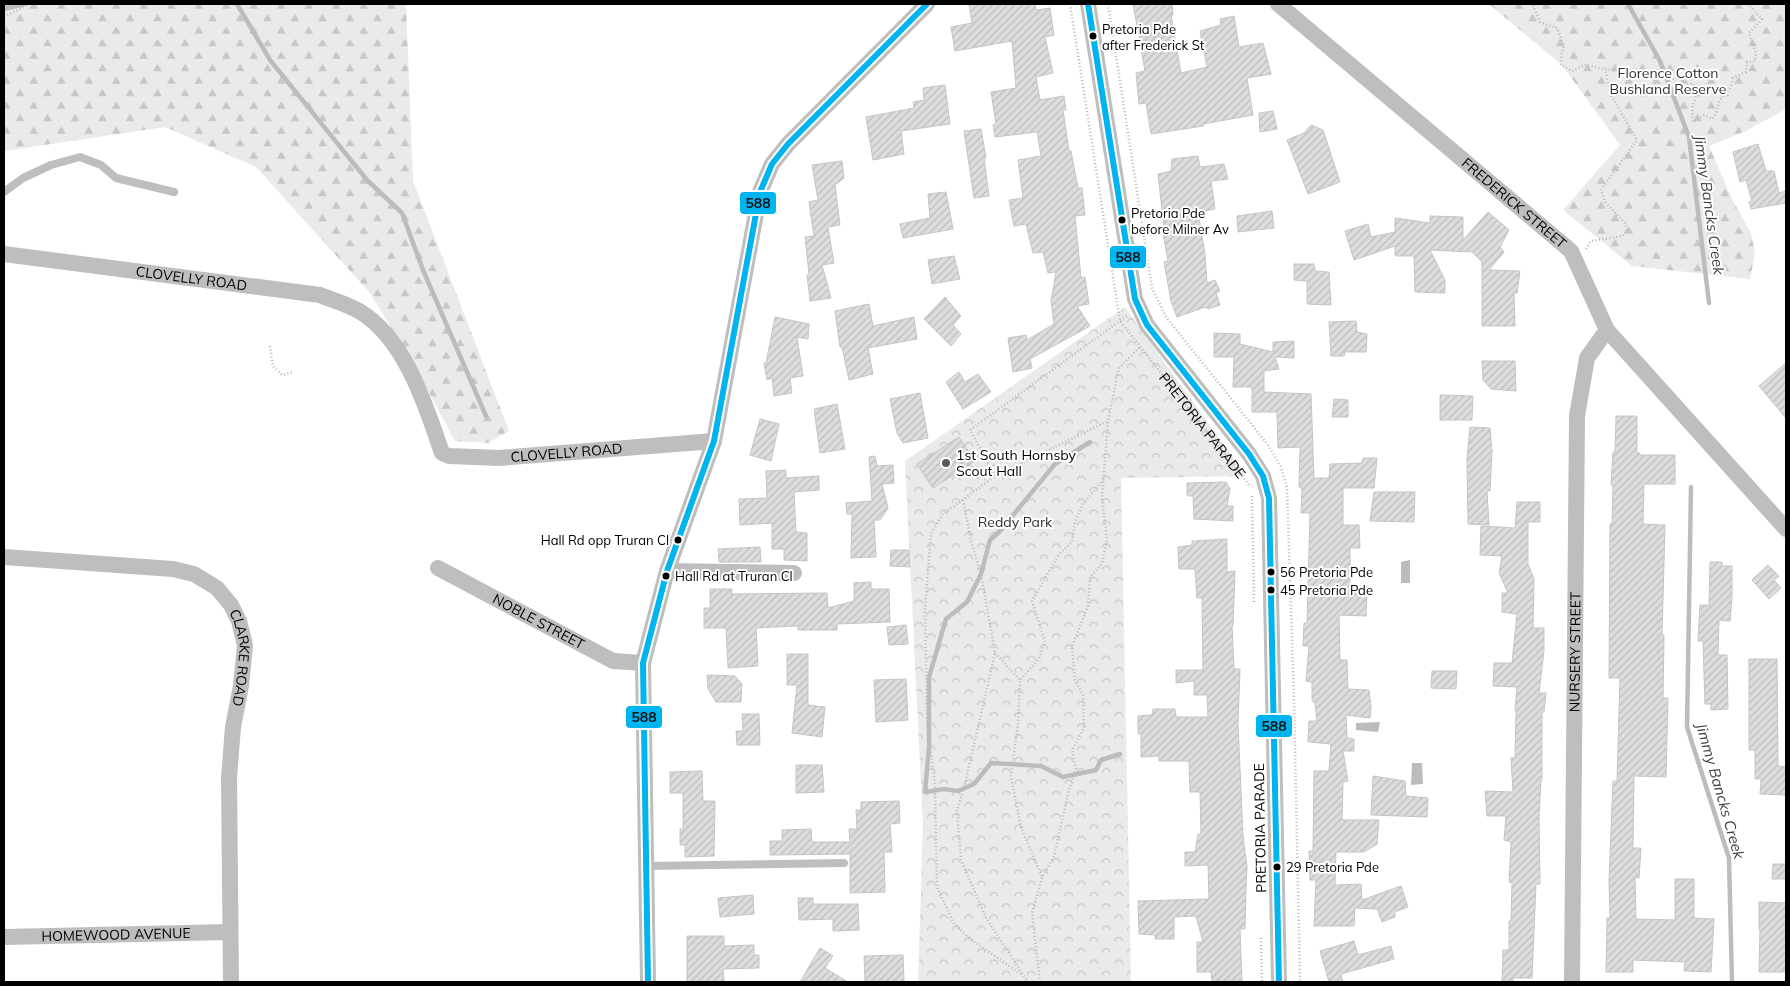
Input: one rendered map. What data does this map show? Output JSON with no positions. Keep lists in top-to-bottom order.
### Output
{
  "streets": {
    "street": [
      "FREDERICK STREET",
      "CLOVELLY ROAD",
      "PRETORIA PARADE",
      "NOBLE STREET",
      "NURSERY STREET",
      "CLARKE ROAD",
      "HOMEWOOD AVENUE"
    ]
  },
  "crossings": [
    ["FREDERICK STREET", "NURSERY STREET"],
    ["CLARKE ROAD", "HOMEWOOD AVENUE"]
  ],
  "water": ["Jimmy Bancks Creek"],
  "parks": ["Florence Cotton Bushland Reserve", "Reddy Park"],
  "places": [
    "Pretoria Pde after Frederick St",
    "Pretoria Pde before Milner Av",
    "1st South Hornsby Scout Hall",
    "Hall Rd opp Truran Cl",
    "56 Pretoria Pde",
    "Hall Rd at Truran Cl",
    "45 Pretoria Pde",
    "29 Pretoria Pde"
  ],
  "lines": ["transit line 588"]
}
